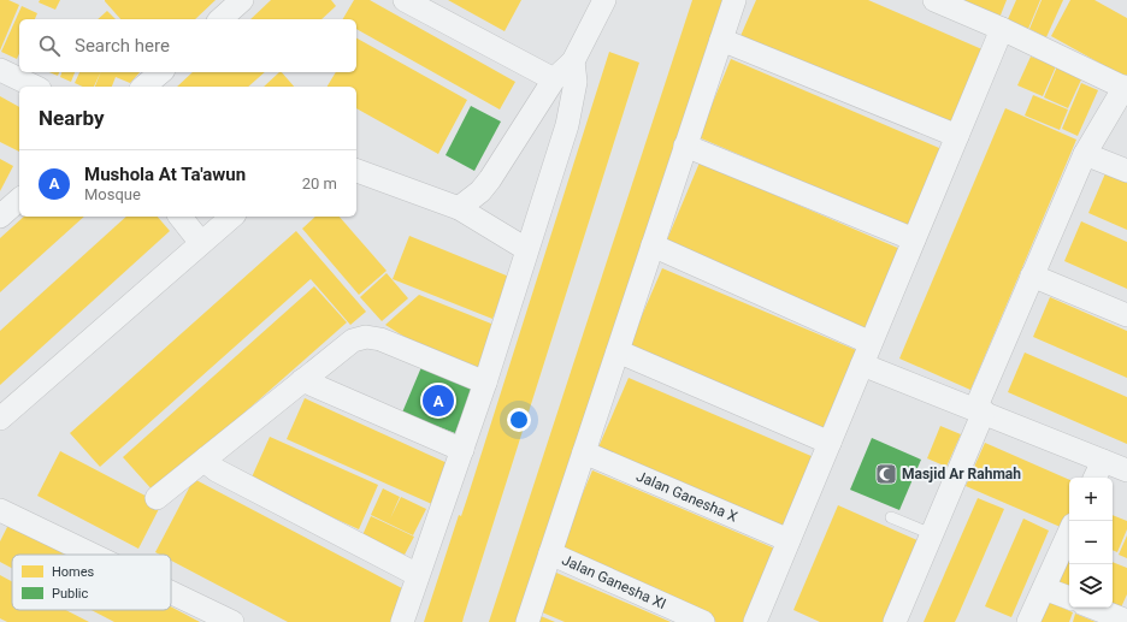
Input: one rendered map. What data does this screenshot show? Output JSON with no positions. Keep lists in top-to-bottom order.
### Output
{
  "streets": {
    "street": ["Jalan Ganesha X", "Jalan Ganesha XI"]
  },
  "places": {
    "mosque": ["Masjid Ar Rahmah"]
  },
  "legend": ["Homes", "Public"],
  "page": {
    "search": "Search here",
    "heading": "Nearby",
    "list": [
      {
        "mark": "A",
        "name": "Mushola At Ta'awun",
        "note": "Mosque",
        "value": "20 m"
      }
    ],
    "pins": "A",
    "map_buttons": ["+", "−"]
  }
}
